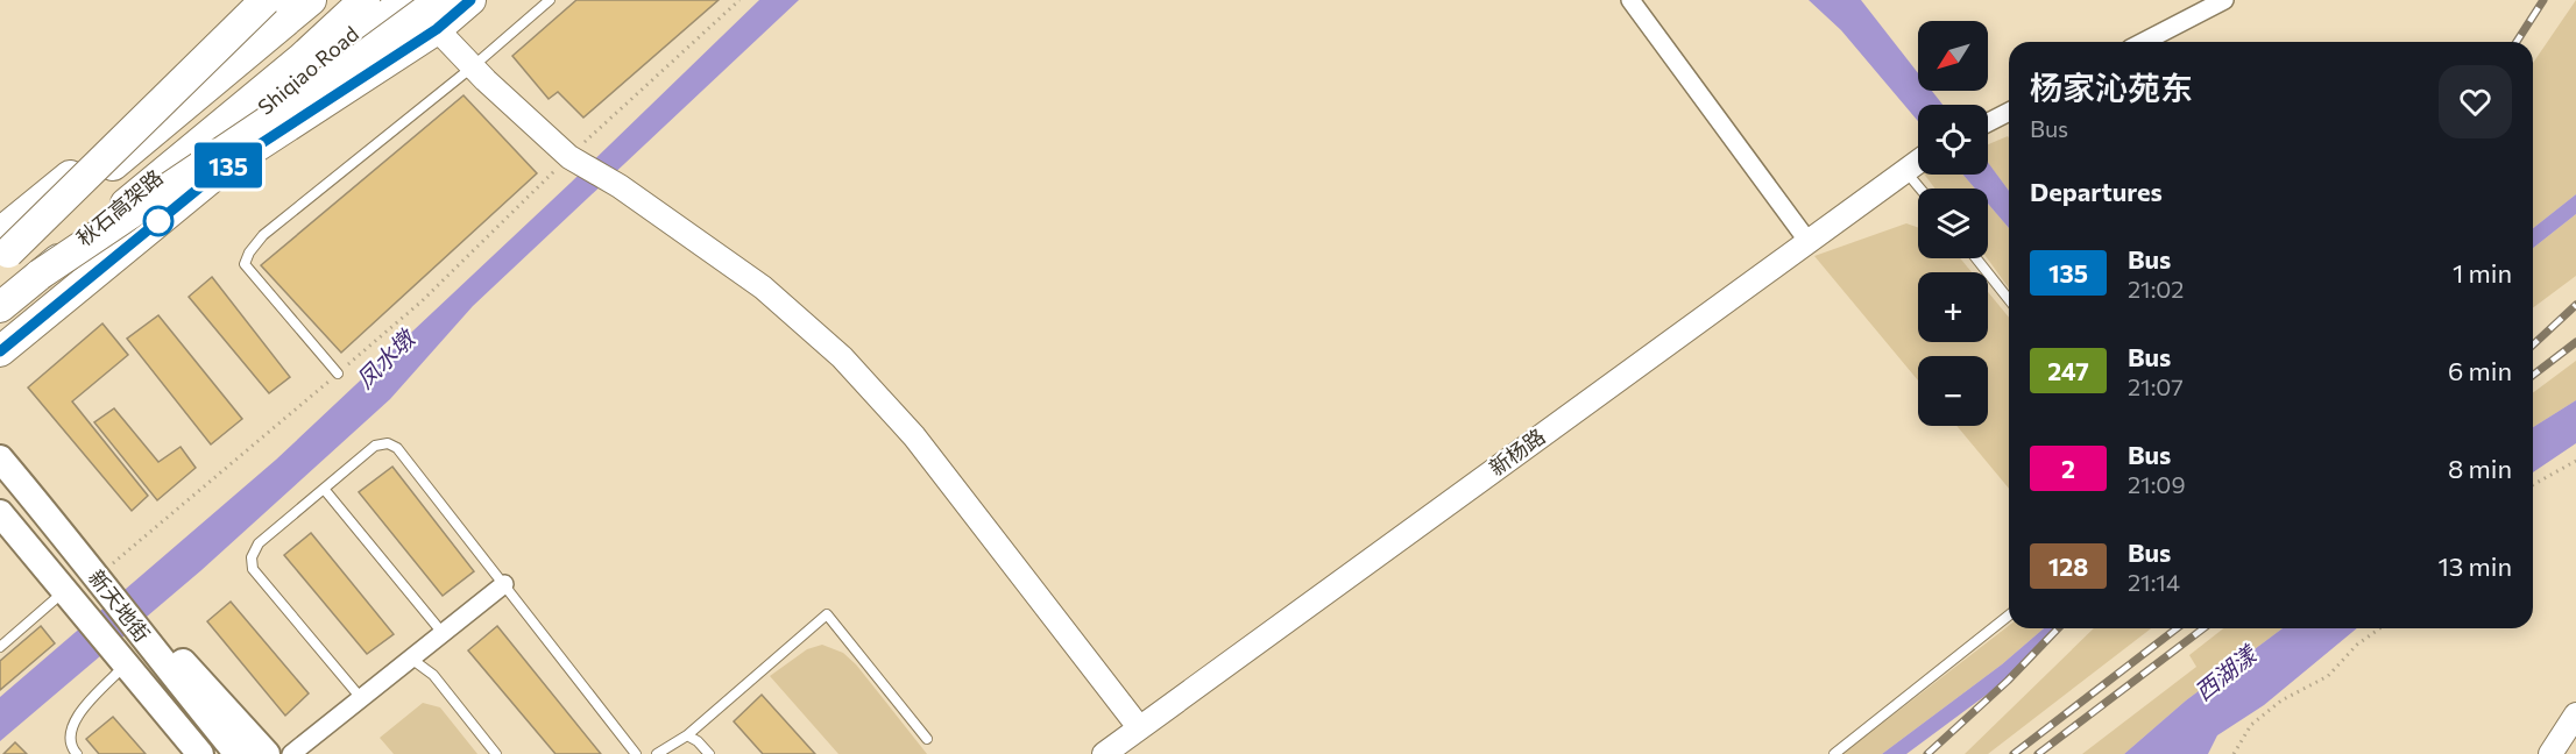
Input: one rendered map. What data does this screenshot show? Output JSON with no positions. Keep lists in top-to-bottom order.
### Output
{
  "streets": {
    "main road": ["Shiqiao Road", "秋石高架路", "新天地街"],
    "street": ["新杨路"]
  },
  "water": ["凤水墩", "西湖漾"],
  "lines": ["bus line 135"],
  "north": "bottom left",
  "page": {
    "on_map": "135",
    "map_buttons": ["+", "−"],
    "heading": [
      ["杨家沁苑东", "Bus"],
      "Departures"
    ],
    "list": [
      {
        "mark": "135",
        "name": "Bus",
        "note": "21:02",
        "value": "1 min"
      },
      {
        "mark": "247",
        "name": "Bus",
        "note": "21:07",
        "value": "6 min"
      },
      {
        "mark": "2",
        "name": "Bus",
        "note": "21:09",
        "value": "8 min"
      },
      {
        "mark": "128",
        "name": "Bus",
        "note": "21:14",
        "value": "13 min"
      }
    ]
  }
}
